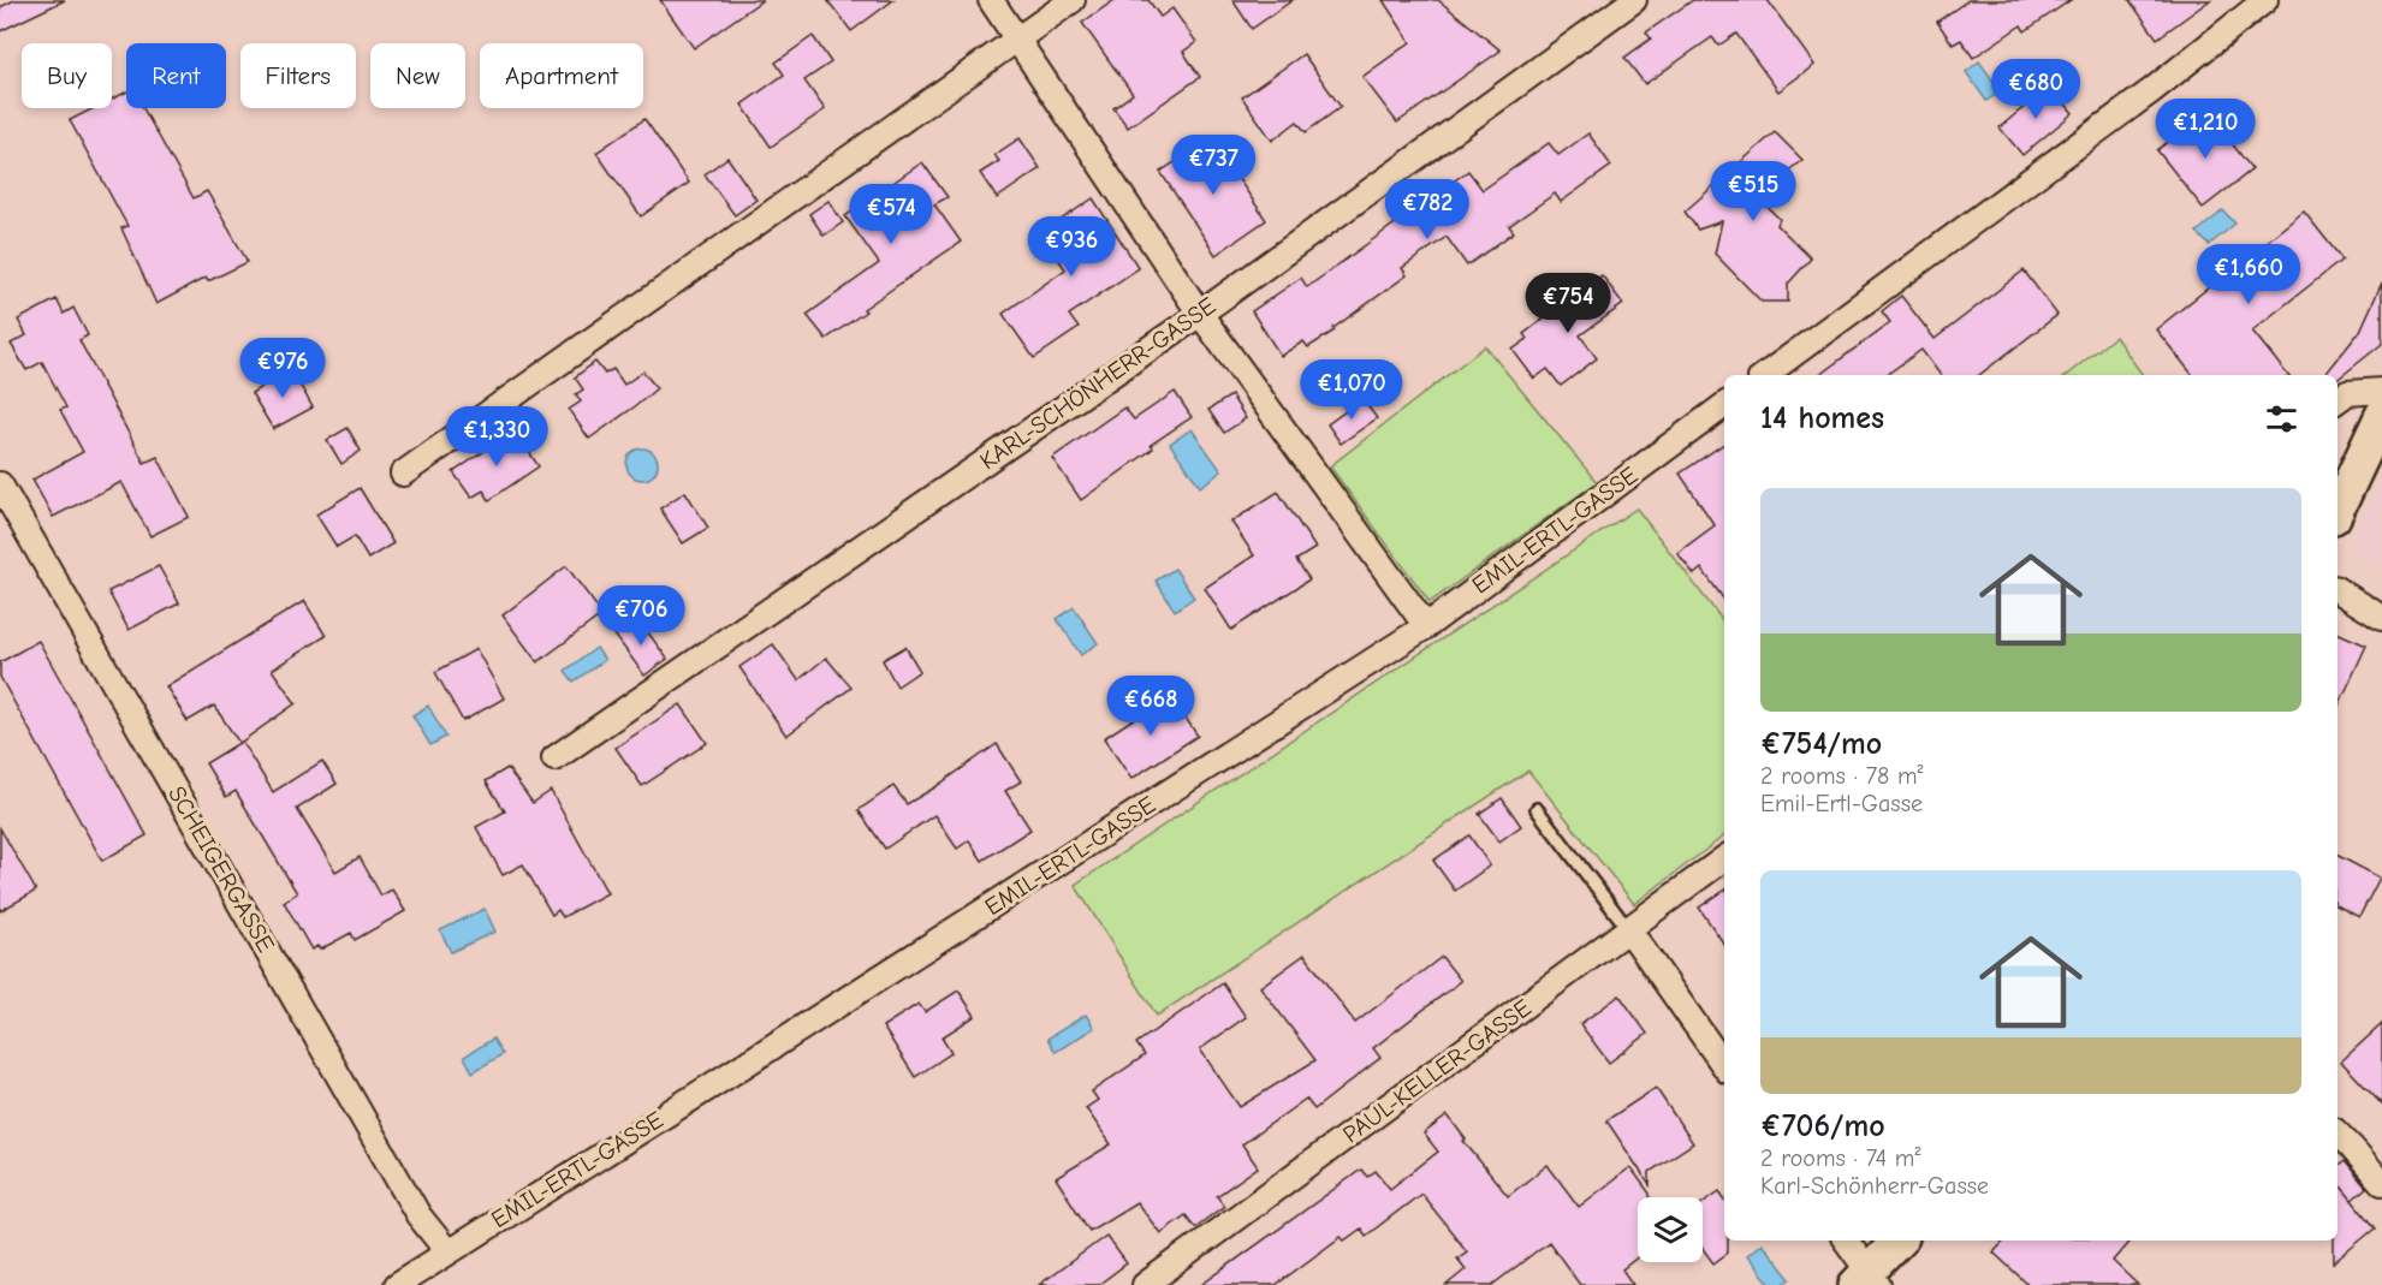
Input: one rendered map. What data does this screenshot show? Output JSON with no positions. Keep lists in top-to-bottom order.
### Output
{
  "streets": {
    "street": [
      "KARL-SCHÖNHERR-GASSE",
      "EMIL-ERTL-GASSE",
      "SCHEIGERGASSE",
      "PAUL-KELLER-GASSE"
    ]
  },
  "crossings": [
    ["EMIL-ERTL-GASSE", "SCHEIGERGASSE"]
  ],
  "page": {
    "chip": [
      "Buy",
      "Rent",
      "Filters",
      "New",
      "Apartment"
    ],
    "price": [
      "€680",
      "€1,210",
      "€737",
      "€515",
      "€782",
      "€574",
      "€936",
      "€1,660",
      "€754",
      "€976",
      "€1,070",
      "€1,330",
      "€706",
      "€668"
    ],
    "heading": "14 homes",
    "list": [
      {
        "name": "€754/mo",
        "note": "2 rooms · 78 m² · Emil-Ertl-Gasse"
      },
      {
        "name": "€706/mo",
        "note": "2 rooms · 74 m² · Karl-Schönherr-Gasse"
      }
    ]
  }
}
